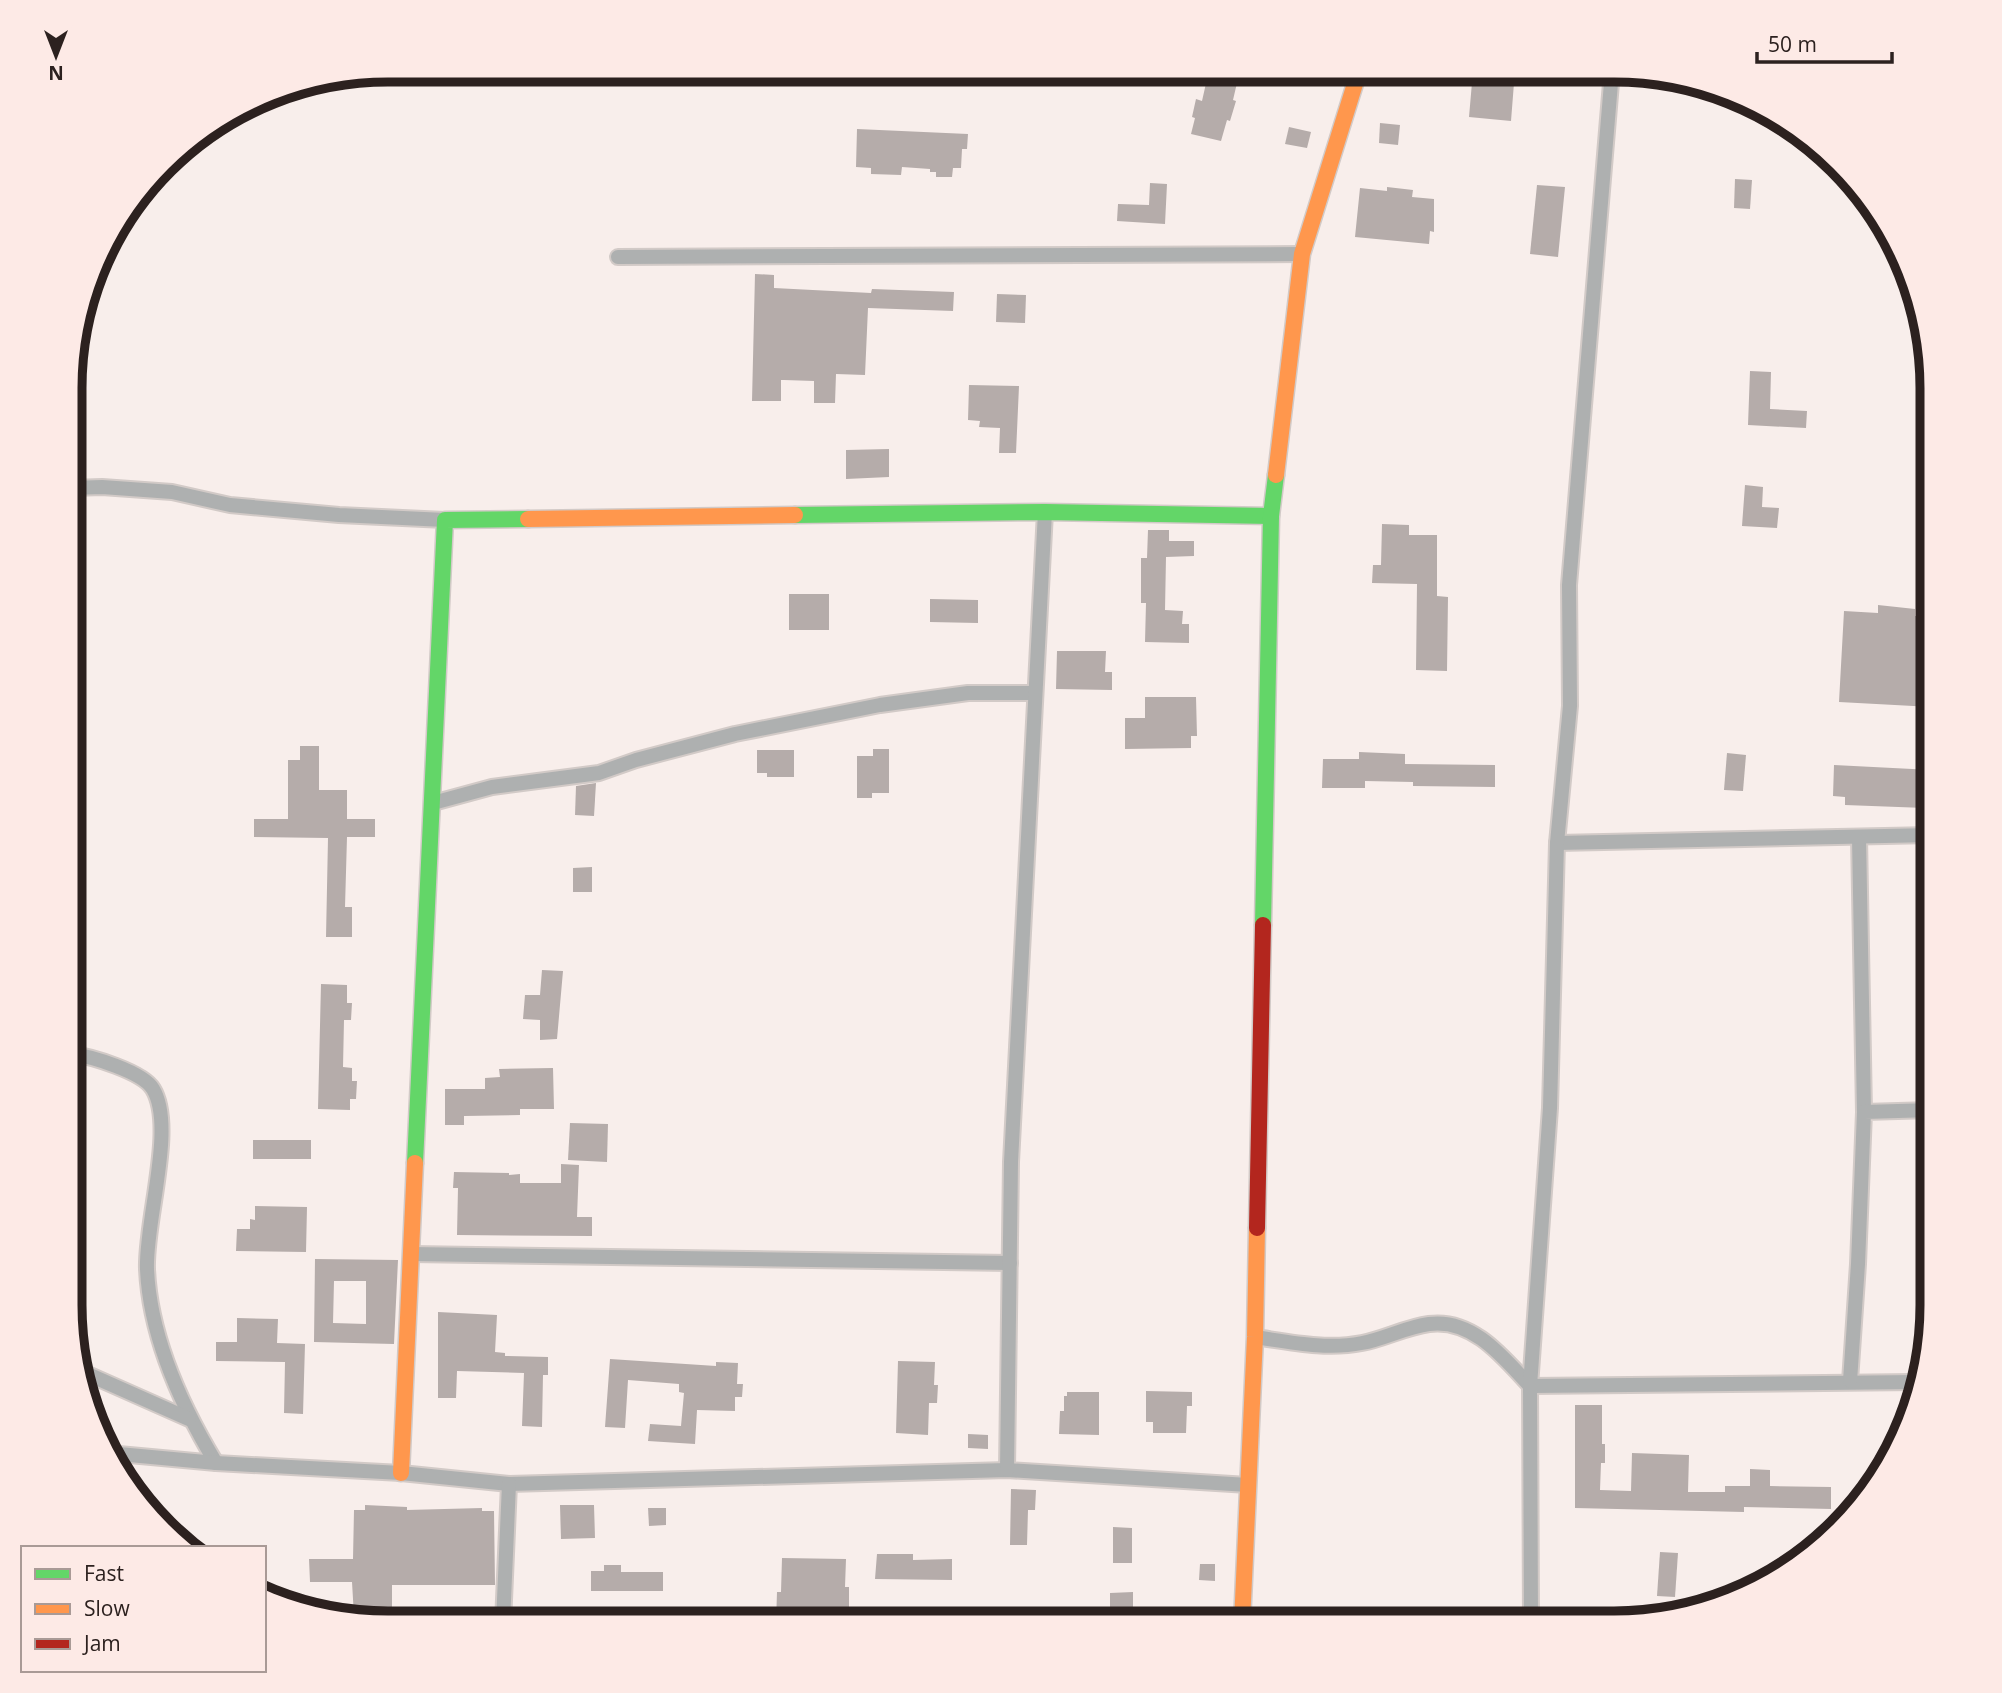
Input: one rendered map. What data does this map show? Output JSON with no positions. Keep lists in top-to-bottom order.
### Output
{
  "legend": ["Fast", "Slow", "Jam"],
  "scale_bar": "50 m",
  "north": "bottom"
}
